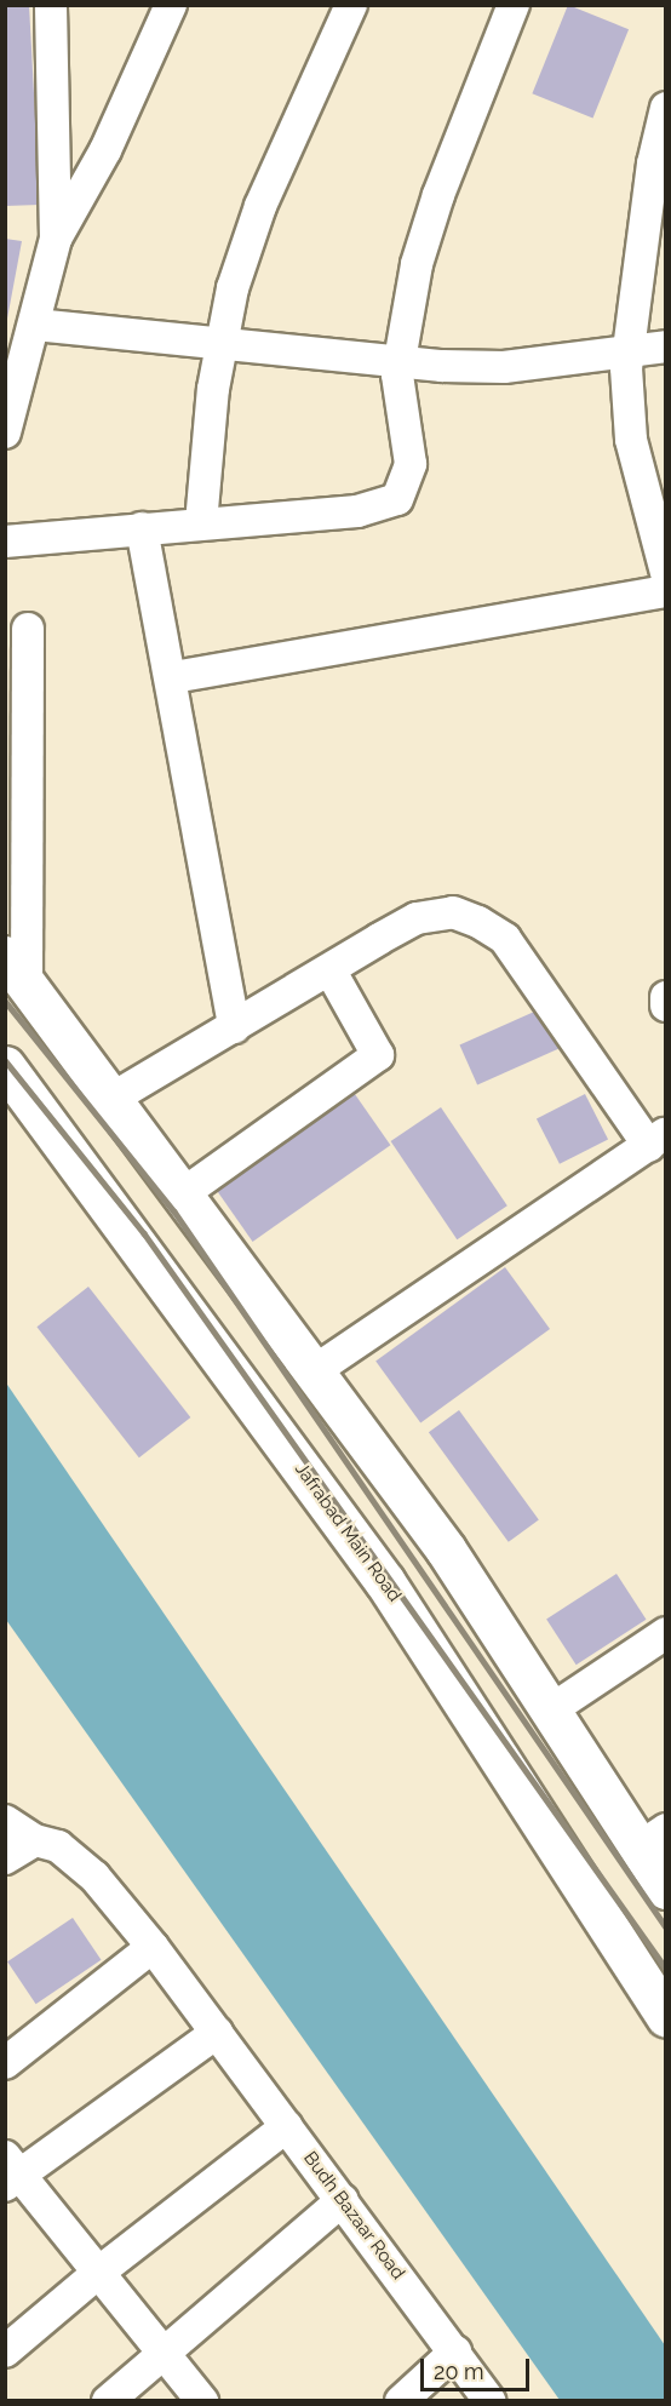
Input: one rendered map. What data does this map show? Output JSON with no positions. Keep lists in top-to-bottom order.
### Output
{
  "streets": {
    "main road": ["Jafrabad Main Road"],
    "street": ["Budh Bazaar Road"]
  },
  "scale_bar": "20 m"
}
